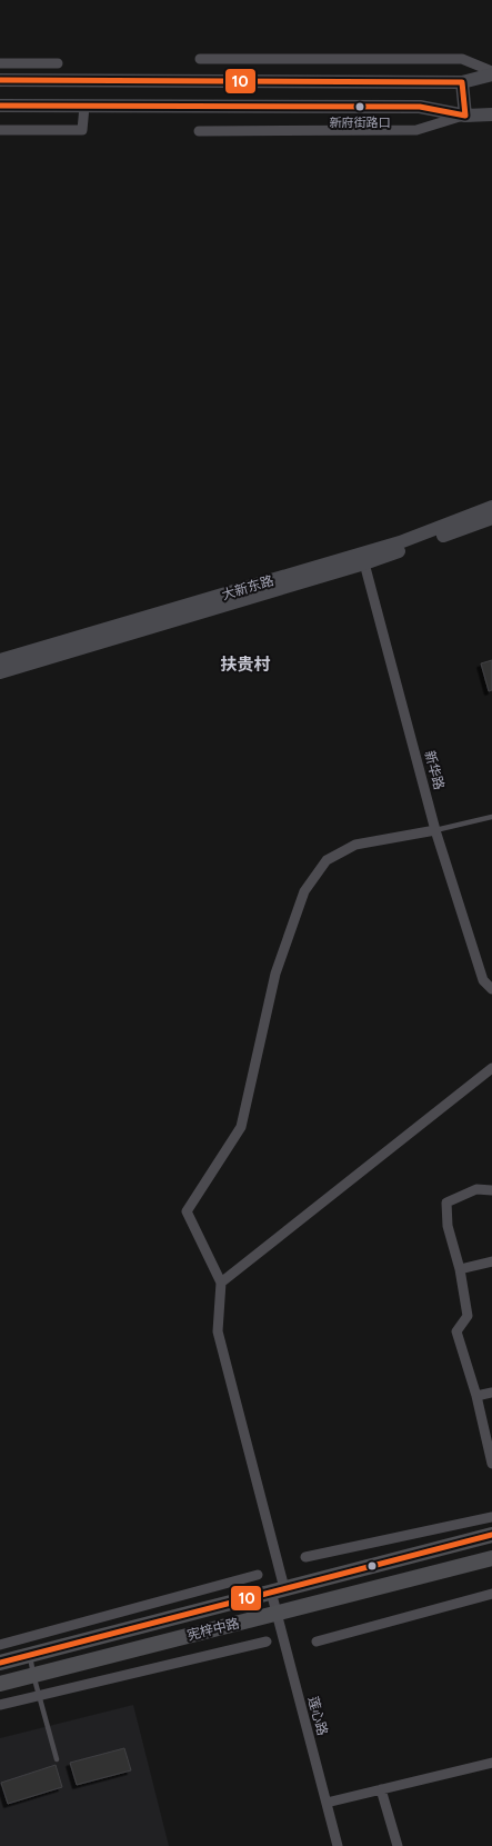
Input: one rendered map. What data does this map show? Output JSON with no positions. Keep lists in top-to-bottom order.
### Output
{
  "streets": {
    "main road": ["宪梓中路"],
    "street": ["大新东路", "新华路", "莲心路"]
  },
  "crossings": [
    ["大新东路", "新华路"],
    ["宪梓中路", "莲心路"]
  ],
  "districts": ["扶贵村"],
  "places": ["新府街路口"],
  "lines": ["transit line 10"]
}
